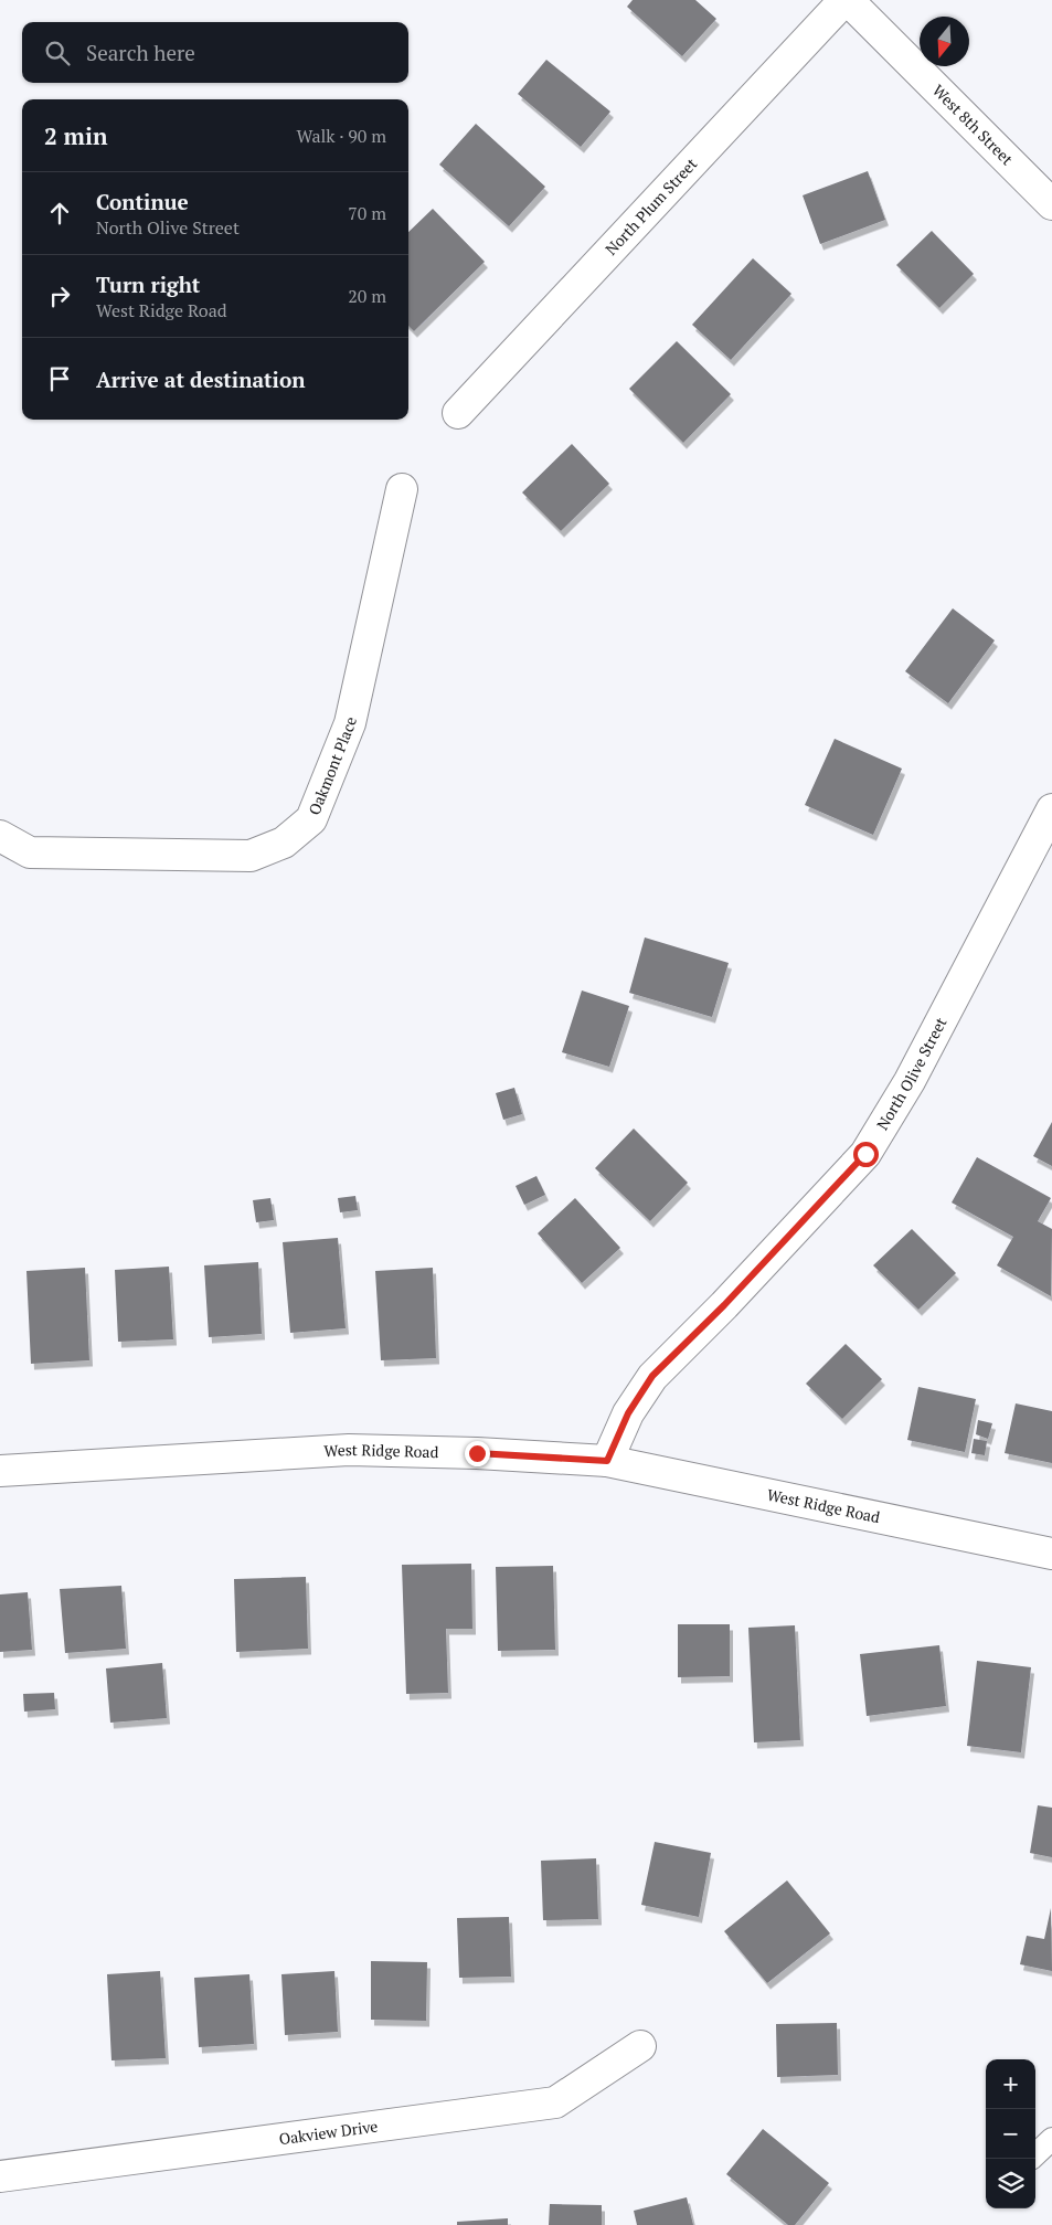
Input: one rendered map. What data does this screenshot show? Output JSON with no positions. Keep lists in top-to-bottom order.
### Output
{
  "streets": {
    "street": [
      "West 8th Street",
      "North Plum Street",
      "Oakmont Place",
      "North Olive Street",
      "West Ridge Road",
      "Oakview Drive"
    ]
  },
  "crossings": [
    ["West 8th Street", "North Plum Street"],
    ["North Olive Street", "West Ridge Road"]
  ],
  "north": "bottom",
  "page": {
    "search": "Search here",
    "heading": ["2 min", "Walk · 90 m"],
    "list": [
      ["Continue", "North Olive Street", "70 m"],
      ["Turn right", "West Ridge Road", "20 m"],
      "Arrive at destination"
    ],
    "map_buttons": ["+", "−"]
  }
}
